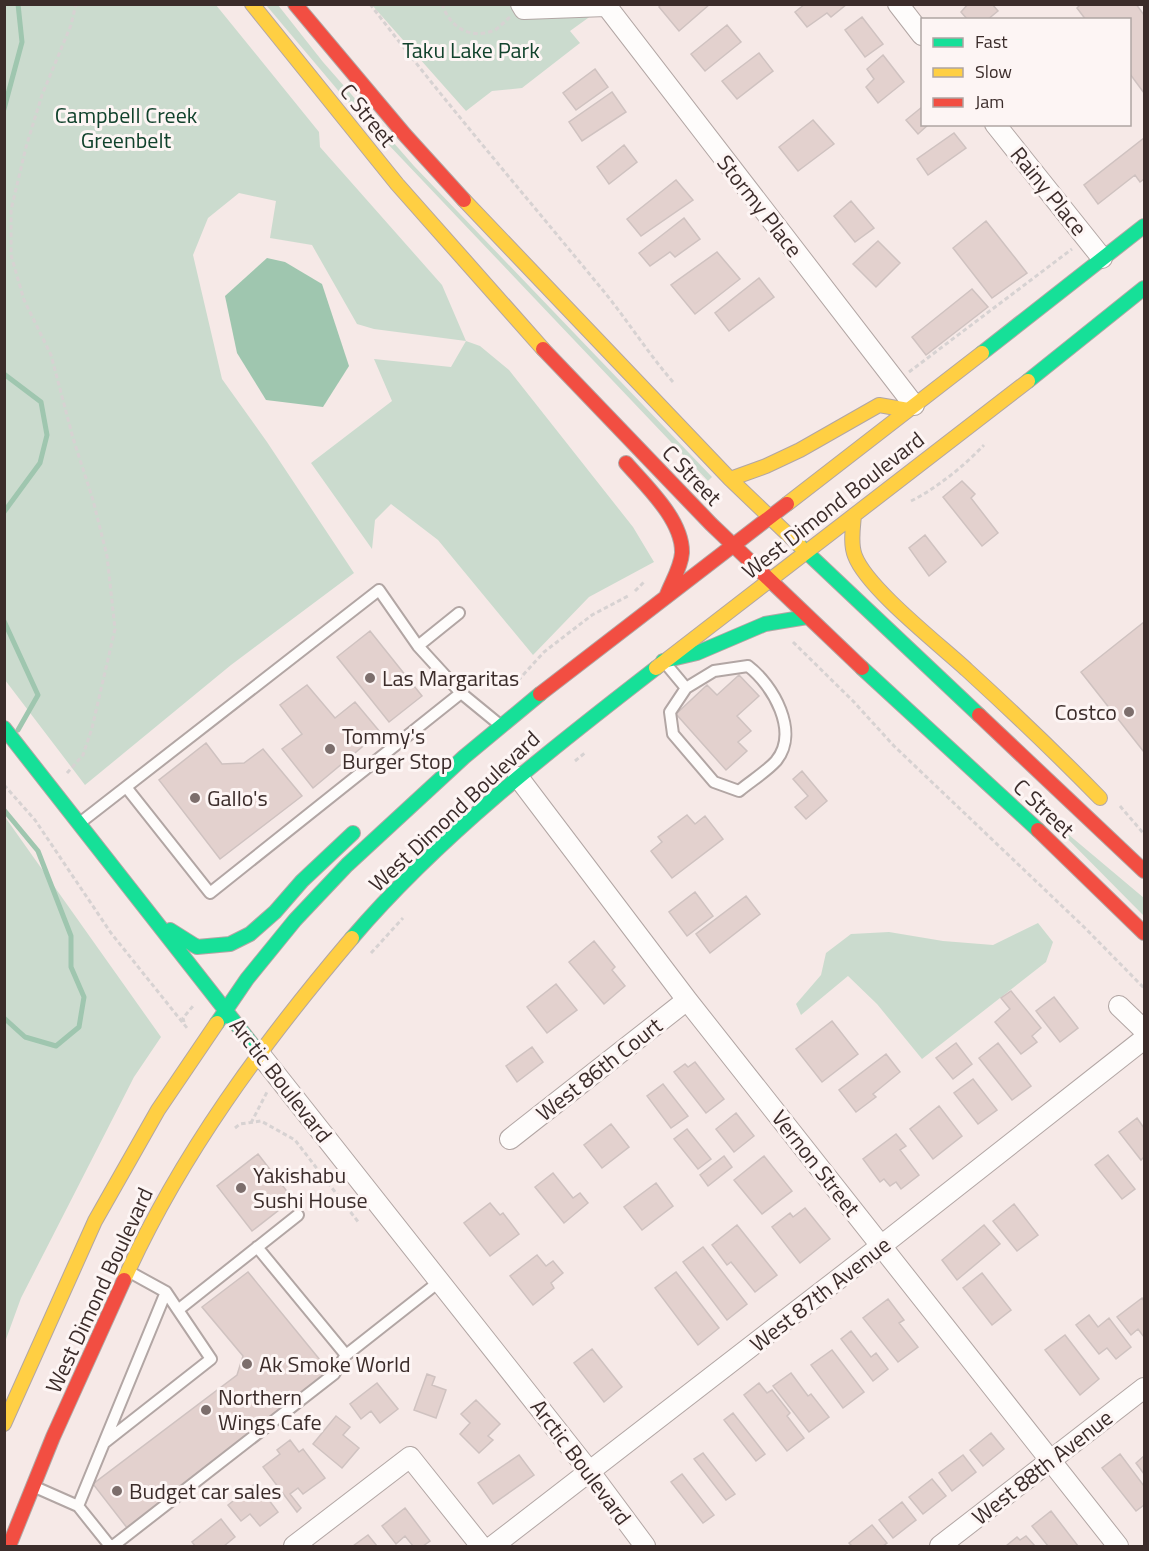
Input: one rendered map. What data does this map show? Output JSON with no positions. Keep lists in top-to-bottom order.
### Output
{
  "streets": {
    "main road": ["C Street", "West Dimond Boulevard", "Arctic Boulevard"],
    "street": [
      "Rainy Place",
      "Stormy Place",
      "West 86th Court",
      "Vernon Street",
      "West 87th Avenue",
      "West 88th Avenue"
    ]
  },
  "crossings": [
    ["C Street", "West Dimond Boulevard"],
    ["Rainy Place", "West Dimond Boulevard"],
    ["Stormy Place", "West Dimond Boulevard"],
    ["West Dimond Boulevard", "Arctic Boulevard"],
    ["West Dimond Boulevard", "Vernon Street"],
    ["West 86th Court", "Vernon Street"],
    ["Arctic Boulevard", "West 87th Avenue"],
    ["Vernon Street", "West 87th Avenue"],
    ["Vernon Street", "West 88th Avenue"]
  ],
  "parks": ["Taku Lake Park", "Campbell Creek Greenbelt"],
  "places": [
    "Las Margaritas",
    "Costco",
    "Tommy's Burger Stop",
    "Gallo's",
    "Yakishabu Sushi House",
    "Ak Smoke World",
    "Northern Wings Cafe",
    "Budget car sales"
  ],
  "legend": ["Fast", "Slow", "Jam"]
}
